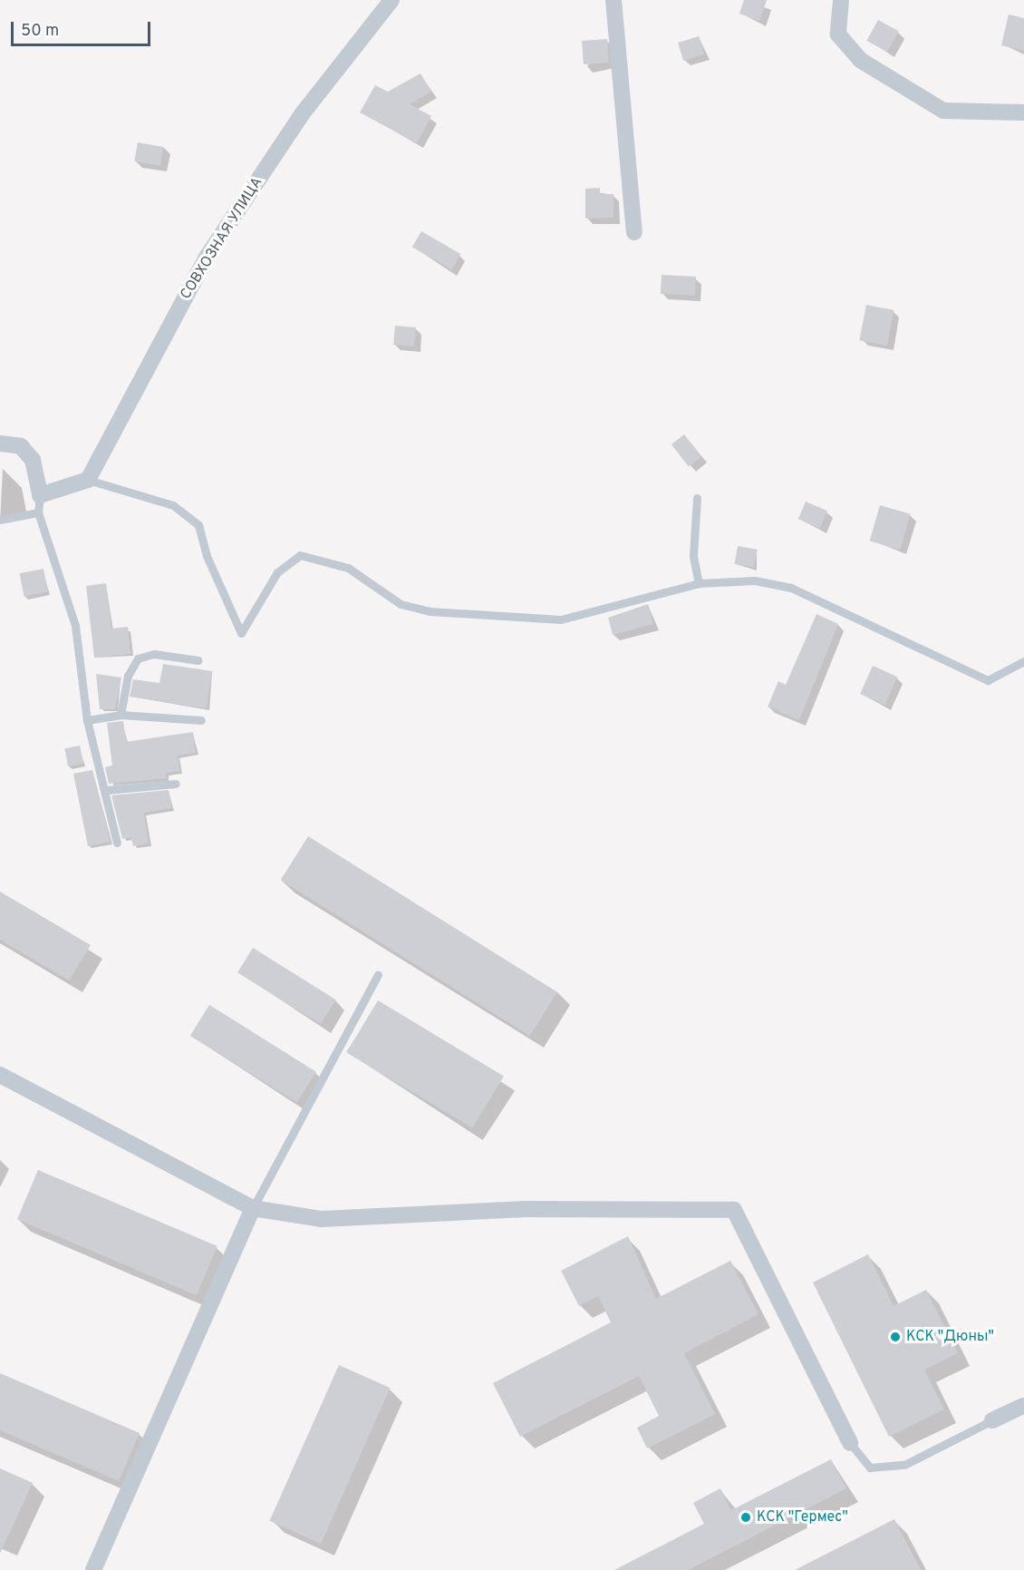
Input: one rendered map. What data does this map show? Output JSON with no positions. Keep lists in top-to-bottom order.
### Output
{
  "streets": {
    "street": ["СОВХОЗНАЯ УЛИЦА"]
  },
  "places": ["КСК \"Дюны\"", "КСК \"Гермес\""],
  "scale_bar": "50 m"
}
